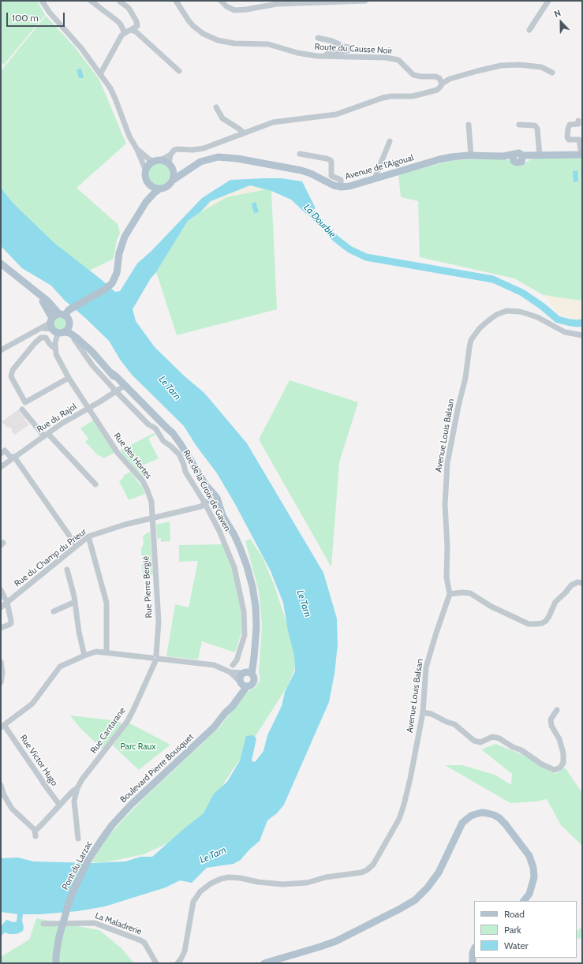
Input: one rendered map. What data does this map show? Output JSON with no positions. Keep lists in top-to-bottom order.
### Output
{
  "streets": {
    "main road": ["Avenue de l'Aigoual", "Boulevard Pierre Bousquet", "Pont du Larzac"],
    "street": [
      "Route du Causse Noir",
      "Rue du Rajol",
      "Avenue Louis Balsan",
      "Rue des Hortes",
      "Rue de la Croix de Gaven",
      "Rue du Champ du Prieur",
      "Rue Pierre Bergié",
      "Rue Cantarane",
      "Rue Victor Hugo",
      "La Maladrerie"
    ]
  },
  "crossings": [
    ["Rue du Rajol", "Rue des Hortes"],
    ["Rue du Rajol", "Rue de la Croix de Gaven"],
    ["Rue des Hortes", "Rue du Champ du Prieur"],
    ["Rue des Hortes", "Rue Pierre Bergié"],
    ["Rue de la Croix de Gaven", "Rue du Champ du Prieur"],
    ["Rue du Champ du Prieur", "Rue Pierre Bergié"],
    ["Rue Pierre Bergié", "Rue Cantarane"],
    ["Rue Cantarane", "Rue Victor Hugo"],
    ["Boulevard Pierre Bousquet", "Pont du Larzac"]
  ],
  "water": ["La Dourbie", "Le Tarn"],
  "parks": ["Parc Raux"],
  "legend": ["Road", "Park", "Water"],
  "scale_bar": "100 m",
  "north": "top"
}
